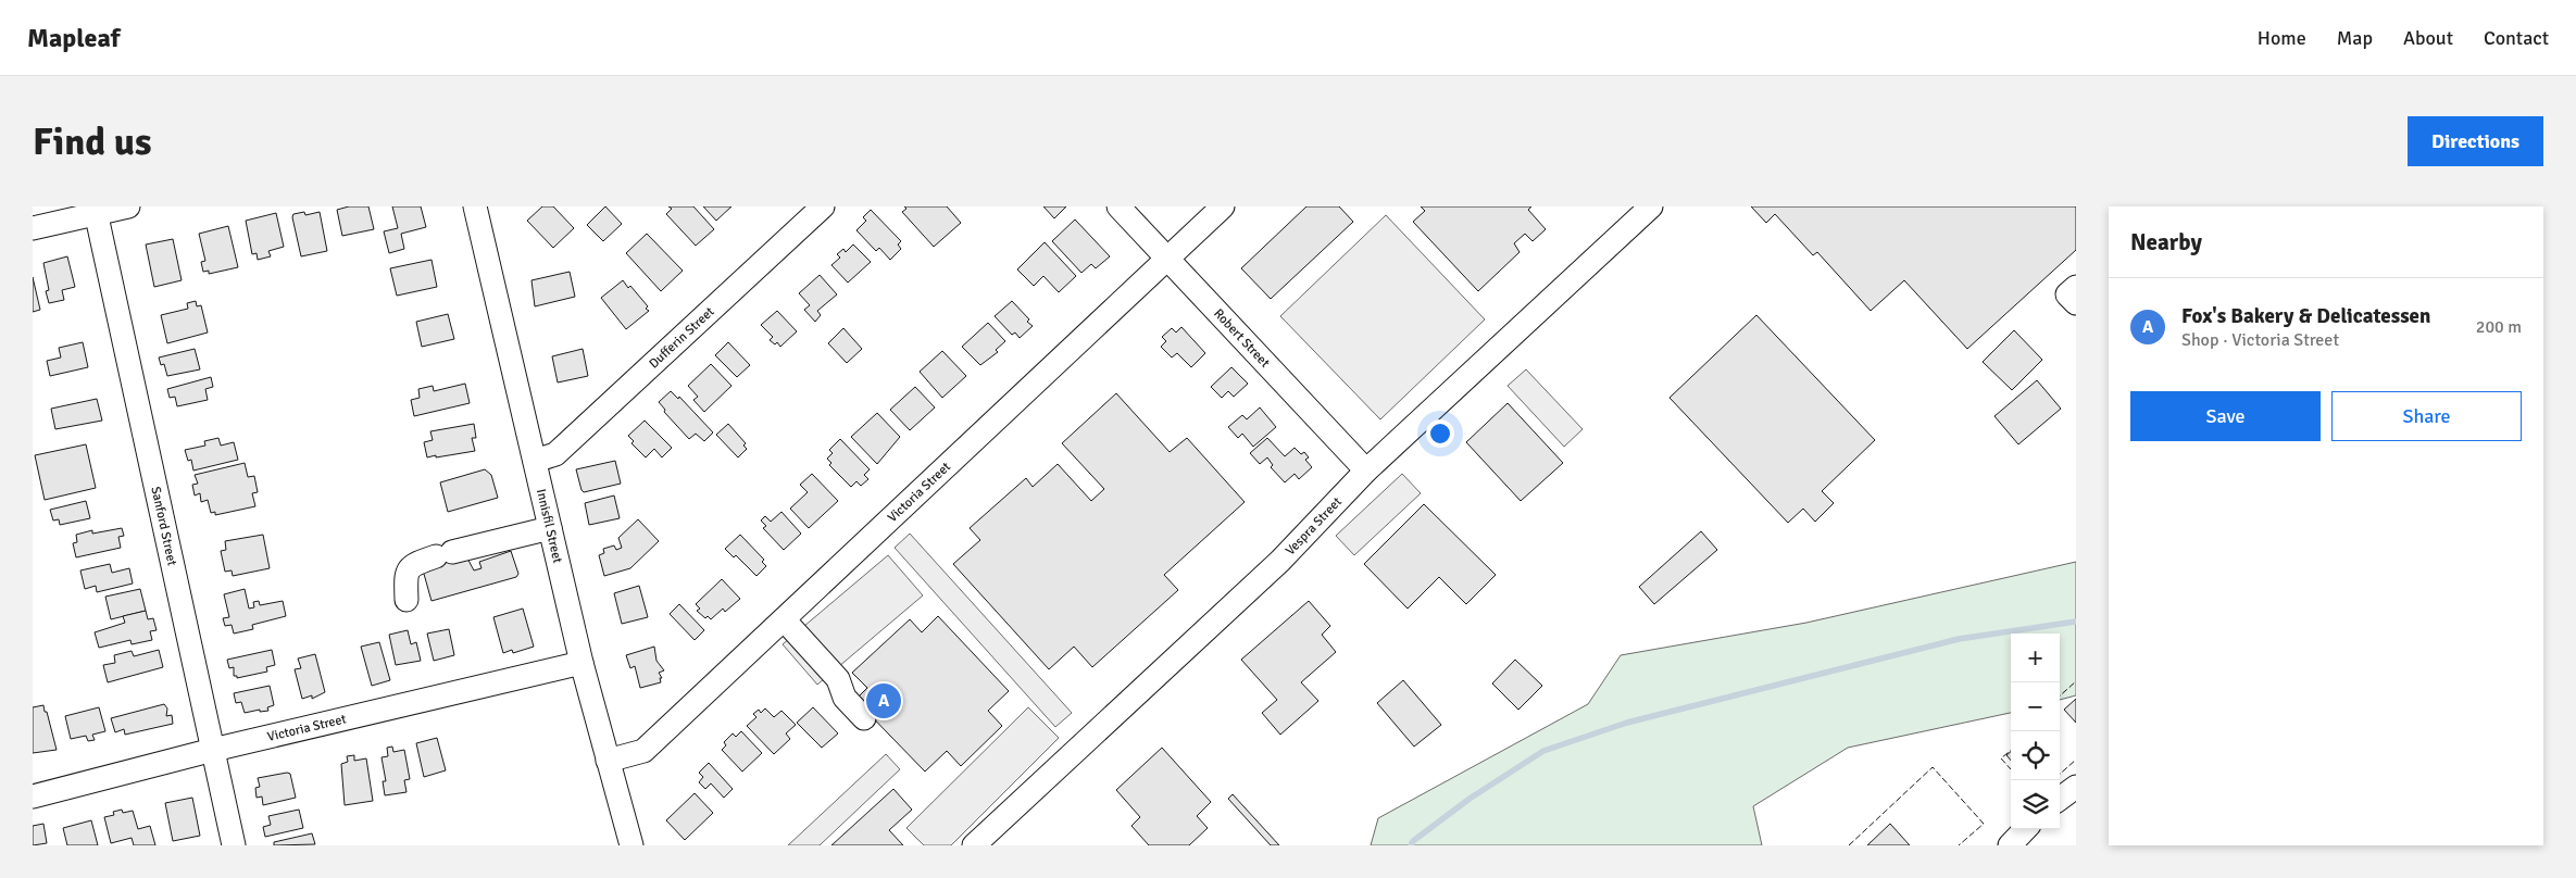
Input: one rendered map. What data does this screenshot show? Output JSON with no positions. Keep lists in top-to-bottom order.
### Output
{
  "streets": {
    "street": [
      "Dufferin Street",
      "Robert Street",
      "Victoria Street",
      "Sanford Street",
      "Vespra Street",
      "Innisfil Street"
    ]
  },
  "crossings": [
    ["Dufferin Street", "Innisfil Street"],
    ["Robert Street", "Victoria Street"],
    ["Robert Street", "Vespra Street"],
    ["Victoria Street", "Sanford Street"],
    ["Victoria Street", "Innisfil Street"]
  ],
  "page": {
    "header": "Mapleaf",
    "nav": [
      "Home",
      "Map",
      "About",
      "Contact"
    ],
    "buttons": [
      "Directions",
      ["Save", "Share"]
    ],
    "title": "Find us",
    "heading": "Nearby",
    "list": [
      {
        "mark": "A",
        "name": "Fox's Bakery & Delicatessen",
        "note": "Shop · Victoria Street",
        "value": "200 m"
      }
    ],
    "map_buttons": ["+", "−"],
    "pins": "A"
  }
}
